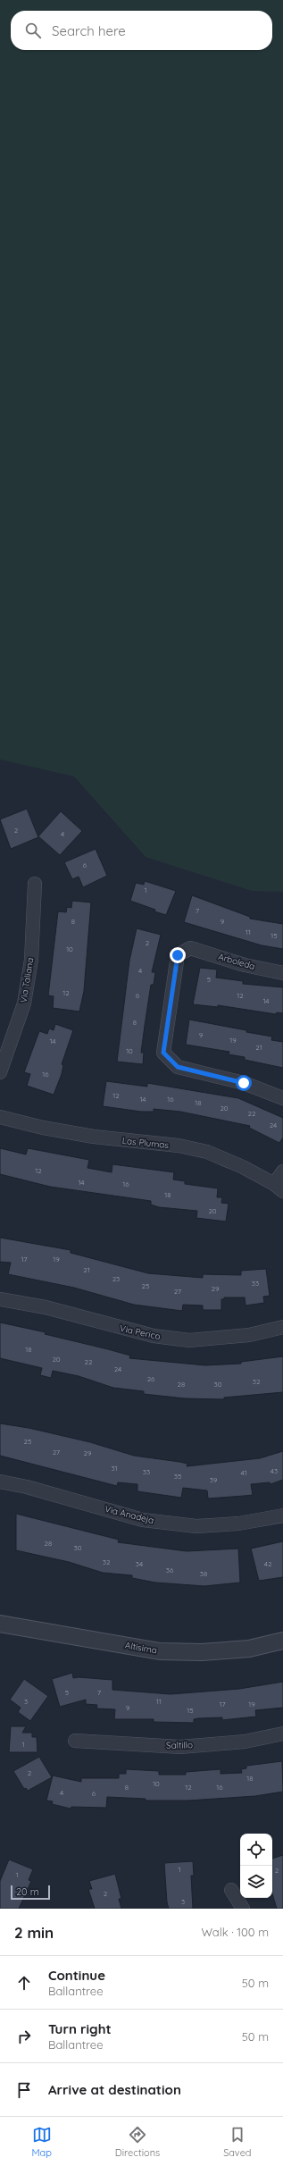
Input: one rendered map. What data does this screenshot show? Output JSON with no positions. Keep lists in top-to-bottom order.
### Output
{
  "streets": {
    "street": [
      "Arboleda",
      "Via Taliana",
      "Las Plumas",
      "Via Perico",
      "Via Anadeja",
      "Altisima",
      "Saltillo"
    ]
  },
  "house_numbers": [
    "2",
    "4",
    "6",
    "1",
    "7",
    "8",
    "9",
    "11",
    "15",
    "2",
    "10",
    "4",
    "5",
    "12",
    "6",
    "12",
    "14",
    "8",
    "9",
    "19",
    "14",
    "21",
    "10",
    "16",
    "12",
    "14",
    "16",
    "18",
    "20",
    "22",
    "24",
    "12",
    "14",
    "16",
    "18",
    "20",
    "17",
    "19",
    "21",
    "23",
    "33",
    "25",
    "29",
    "27",
    "18",
    "20",
    "22",
    "24",
    "26",
    "32",
    "28",
    "30",
    "25",
    "27",
    "29",
    "31",
    "43",
    "33",
    "41",
    "35",
    "39",
    "28",
    "30",
    "32",
    "34",
    "42",
    "36",
    "38",
    "5",
    "7",
    "3",
    "11",
    "17",
    "19",
    "9",
    "15",
    "1",
    "2",
    "18",
    "10",
    "8",
    "12",
    "16",
    "4",
    "6",
    "1",
    "2",
    "1",
    "2",
    "3"
  ],
  "scale_bar": "20 m",
  "page": {
    "search": "Search here",
    "scale": "20 m",
    "heading": ["2 min", "Walk · 100 m"],
    "list": [
      ["Continue", "Ballantree", "50 m"],
      ["Turn right", "Ballantree", "50 m"],
      "Arrive at destination"
    ],
    "nav": ["Map", "Directions", "Saved"]
  }
}
